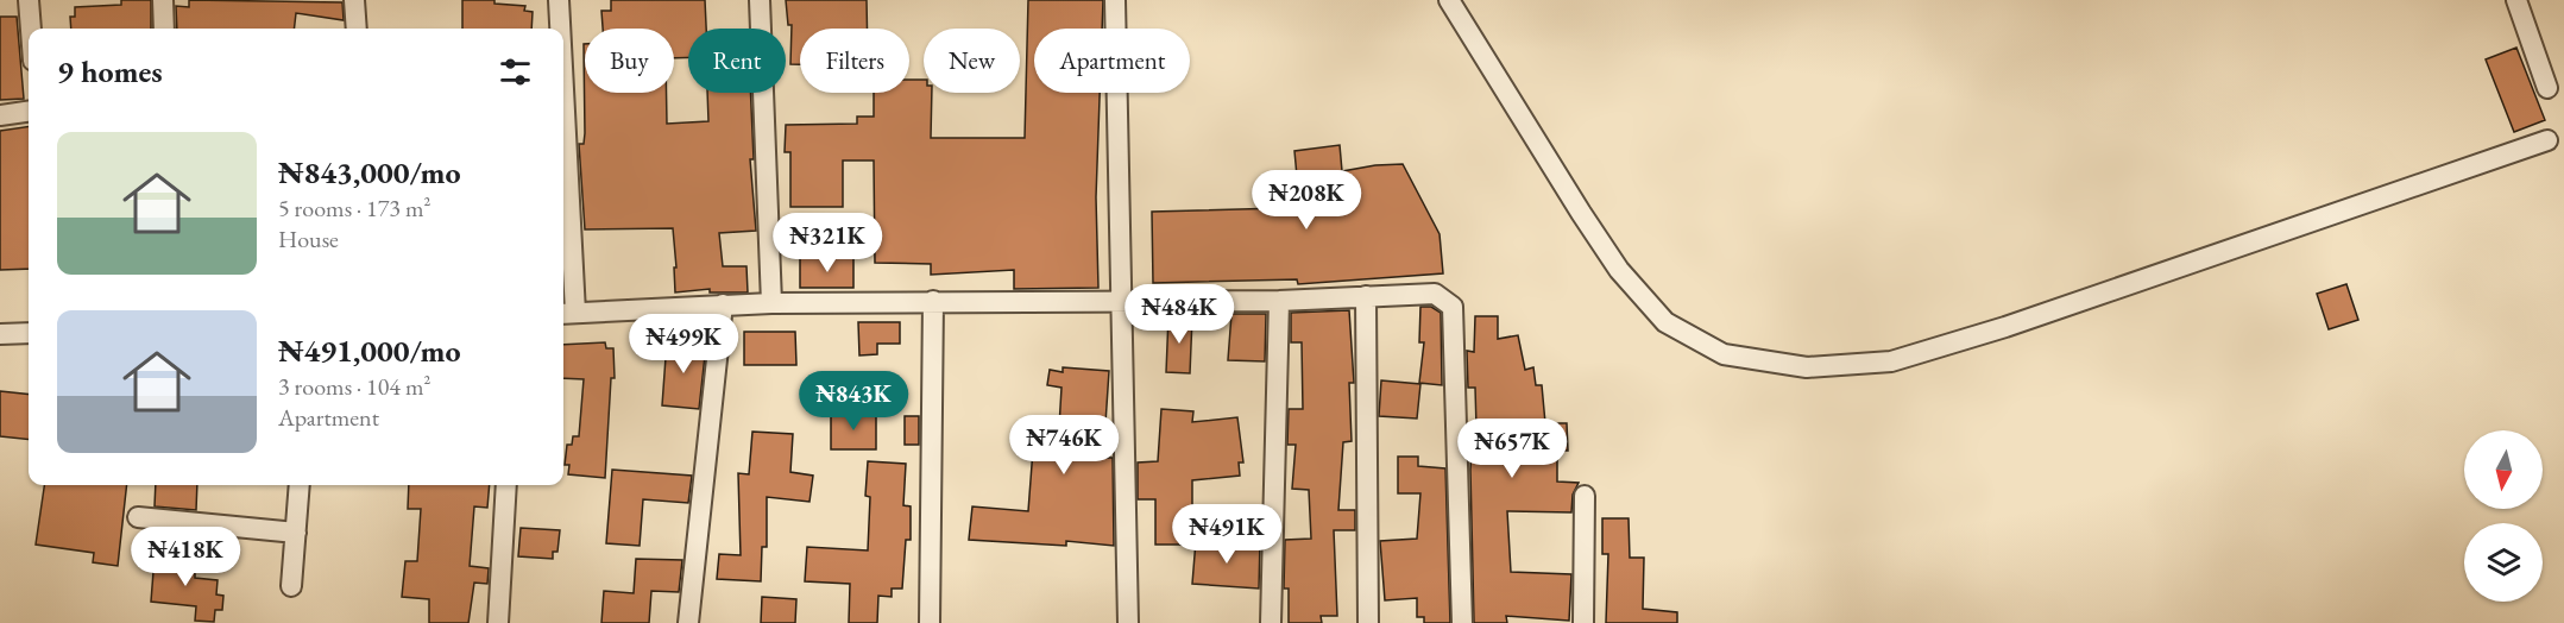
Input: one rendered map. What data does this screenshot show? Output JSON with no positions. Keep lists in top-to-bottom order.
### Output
{
  "north": "bottom",
  "page": {
    "chip": [
      "Buy",
      "Rent",
      "Filters",
      "New",
      "Apartment"
    ],
    "heading": "9 homes",
    "list": [
      {
        "name": "₦843,000/mo",
        "note": "5 rooms · 173 m² · House"
      },
      {
        "name": "₦491,000/mo",
        "note": "3 rooms · 104 m² · Apartment"
      }
    ],
    "price": [
      "₦208K",
      "₦321K",
      "₦484K",
      "₦499K",
      "₦843K",
      "₦746K",
      "₦657K",
      "₦491K",
      "₦418K"
    ]
  }
}
